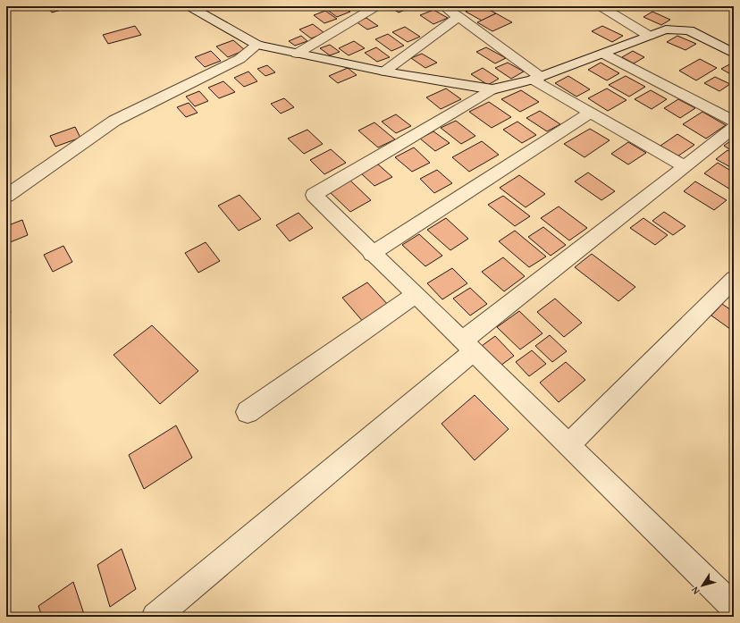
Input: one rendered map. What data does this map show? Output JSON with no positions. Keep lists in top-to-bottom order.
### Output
{
  "north": "bottom left"
}
